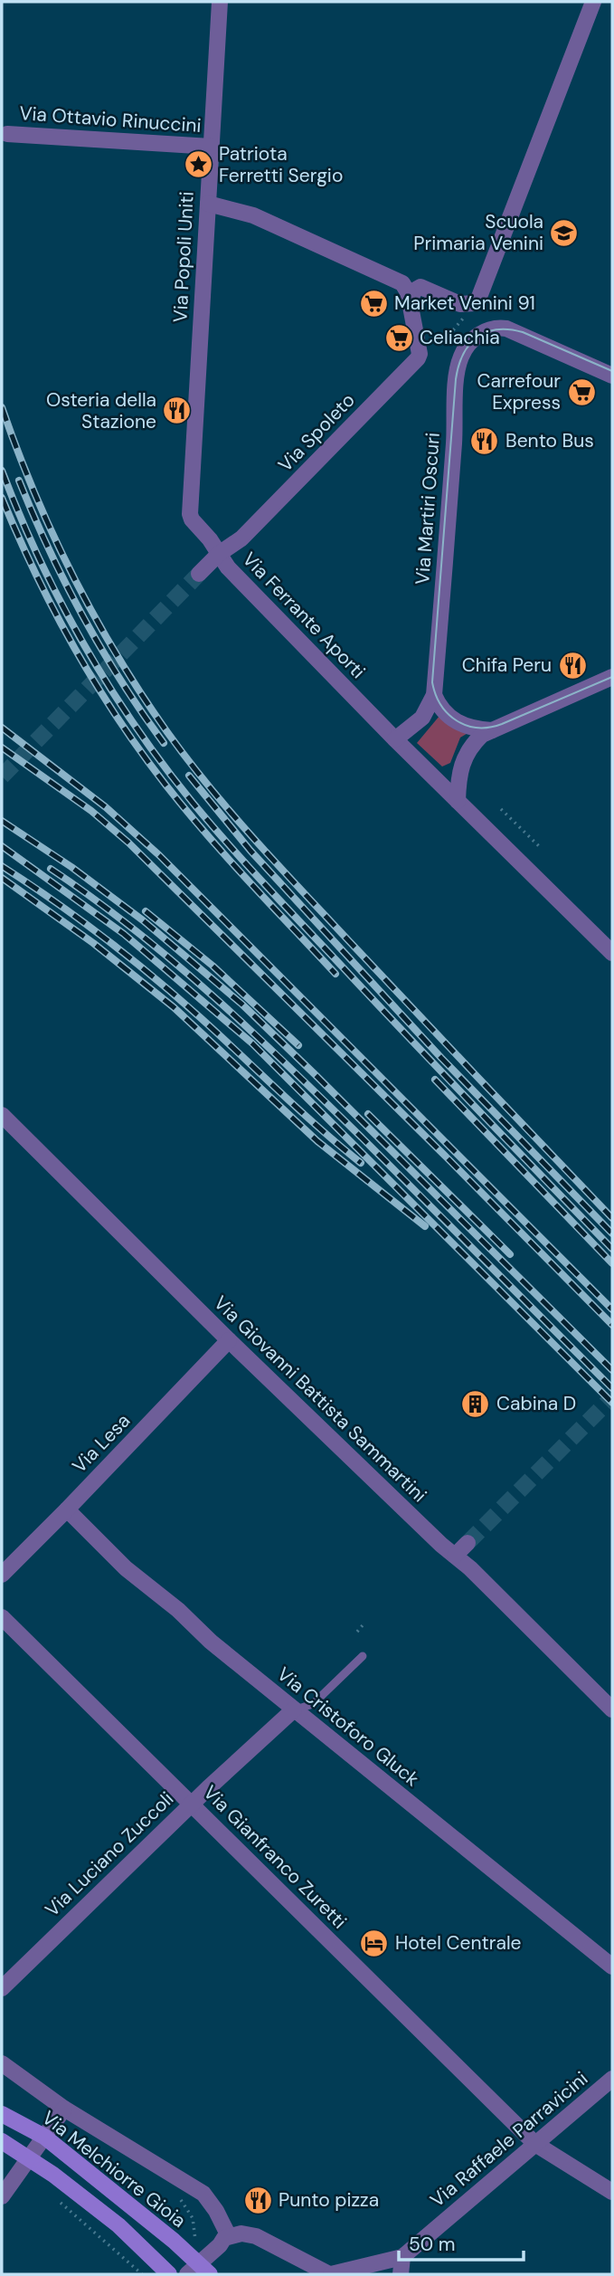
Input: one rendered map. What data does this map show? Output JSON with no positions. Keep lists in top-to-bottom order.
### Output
{
  "streets": {
    "street": [
      "Via Ottavio Rinuccini",
      "Via Popoli Uniti",
      "Via Spoleto",
      "Via Martiri Oscuri",
      "Via Ferrante Aporti",
      "Via Giovanni Battista Sammartini",
      "Via Lesa",
      "Via Cristoforo Gluck",
      "Via Luciano Zuccoli",
      "Via Gianfranco Zuretti",
      "Via Raffaele Parravicini",
      "Via Melchiorre Gioia"
    ]
  },
  "crossings": [
    ["Via Ottavio Rinuccini", "Via Popoli Uniti"],
    ["Via Popoli Uniti", "Via Ferrante Aporti"],
    ["Via Spoleto", "Via Ferrante Aporti"],
    ["Via Giovanni Battista Sammartini", "Via Lesa"],
    ["Via Lesa", "Via Cristoforo Gluck"],
    ["Via Cristoforo Gluck", "Via Luciano Zuccoli"],
    ["Via Luciano Zuccoli", "Via Gianfranco Zuretti"],
    ["Via Gianfranco Zuretti", "Via Raffaele Parravicini"]
  ],
  "places": {
    "place": ["Patriota Ferretti Sergio"],
    "school or university": ["Scuola Primaria Venini"],
    "supermarket": ["Market Venini 91", "Celiachia", "Carrefour Express"],
    "restaurant": [
      "Osteria della Stazione",
      "Bento Bus",
      "Chifa Peru",
      "Punto pizza"
    ],
    "building": ["Cabina D"],
    "hotel": ["Hotel Centrale"]
  },
  "scale_bar": "50 m"
}
